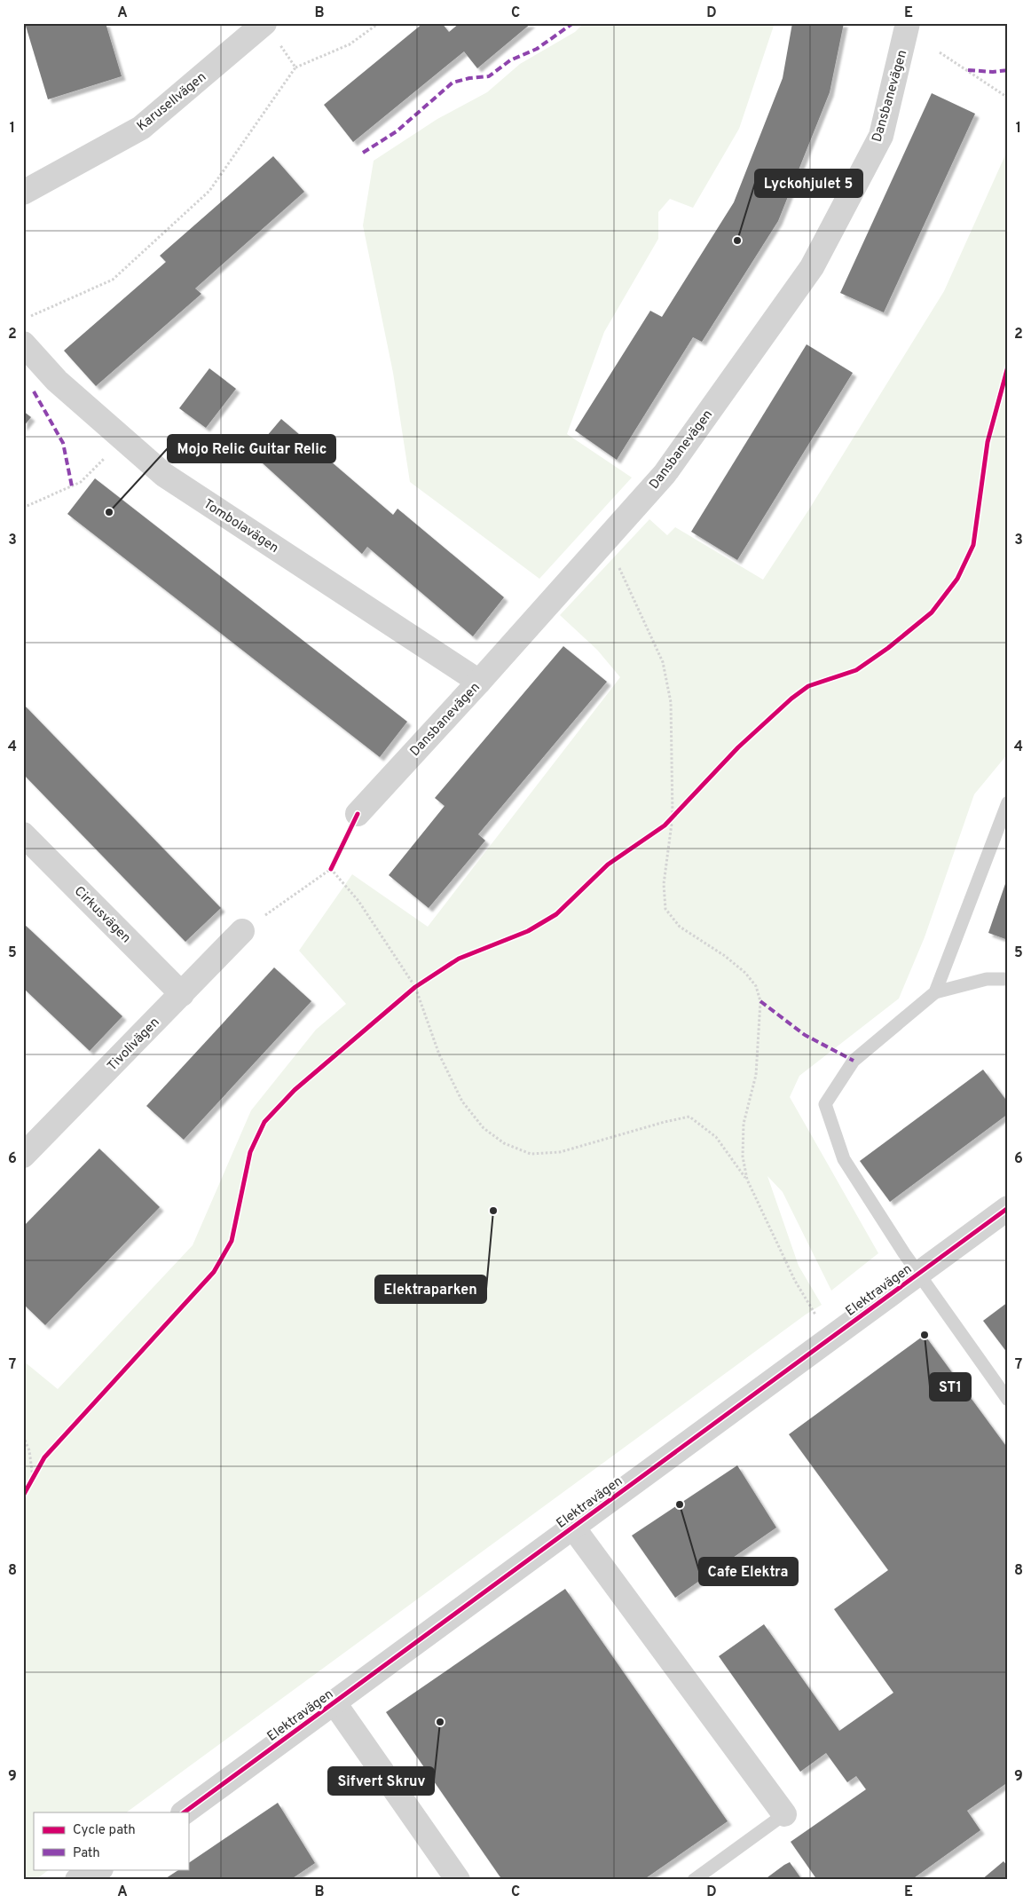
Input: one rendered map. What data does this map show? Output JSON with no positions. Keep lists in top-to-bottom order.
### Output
{
  "streets": {
    "street": [
      "Dansbanevägen",
      "Karusellvägen",
      "Tombolavägen",
      "Cirkusvägen",
      "Tivolivägen",
      "Elektravägen"
    ]
  },
  "crossings": [
    ["Dansbanevägen", "Tombolavägen"],
    ["Cirkusvägen", "Tivolivägen"]
  ],
  "places": [
    "Lyckohjulet 5",
    "Mojo Relic Guitar Relic",
    "Elektraparken",
    "ST1",
    "Cafe Elektra",
    "Sifvert Skruv"
  ],
  "legend": ["Cycle path", "Path"],
  "grid": {
    "columns": [
      "A",
      "B",
      "C",
      "D",
      "E"
    ],
    "rows": [
      "1",
      "2",
      "3",
      "4",
      "5",
      "6",
      "7",
      "8",
      "9"
    ]
  }
}
